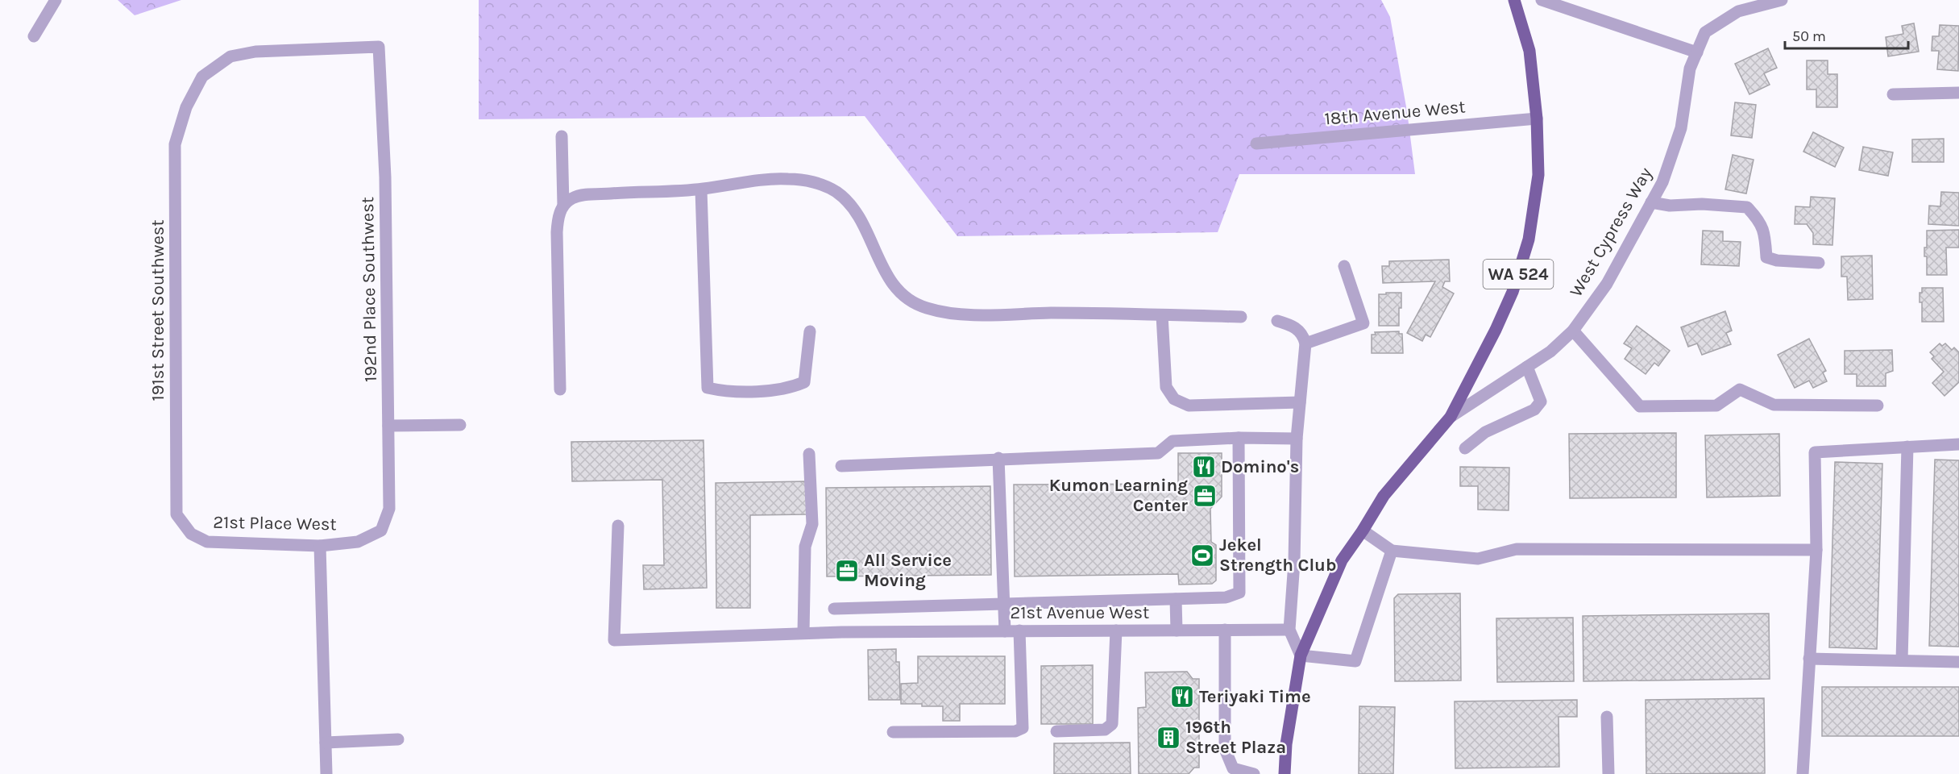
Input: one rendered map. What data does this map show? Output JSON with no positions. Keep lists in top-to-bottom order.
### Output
{
  "streets": {
    "main road": ["WA 524"],
    "street": [
      "18th Avenue West",
      "West Cypress Way",
      "192nd Place Southwest",
      "191st Street Southwest",
      "21st Place West",
      "21st Avenue West"
    ]
  },
  "crossings": [
    ["18th Avenue West", "WA 524"],
    ["West Cypress Way", "WA 524"],
    ["192nd Place Southwest", "191st Street Southwest"],
    ["192nd Place Southwest", "21st Place West"],
    ["191st Street Southwest", "21st Place West"]
  ],
  "places": {
    "restaurant": ["Domino's", "Teriyaki Time"],
    "office": ["Kumon Learning Center", "All Service Moving"],
    "sports": ["Jekel Strength Club"],
    "building": ["196th Street Plaza"]
  },
  "scale_bar": "50 m"
}
